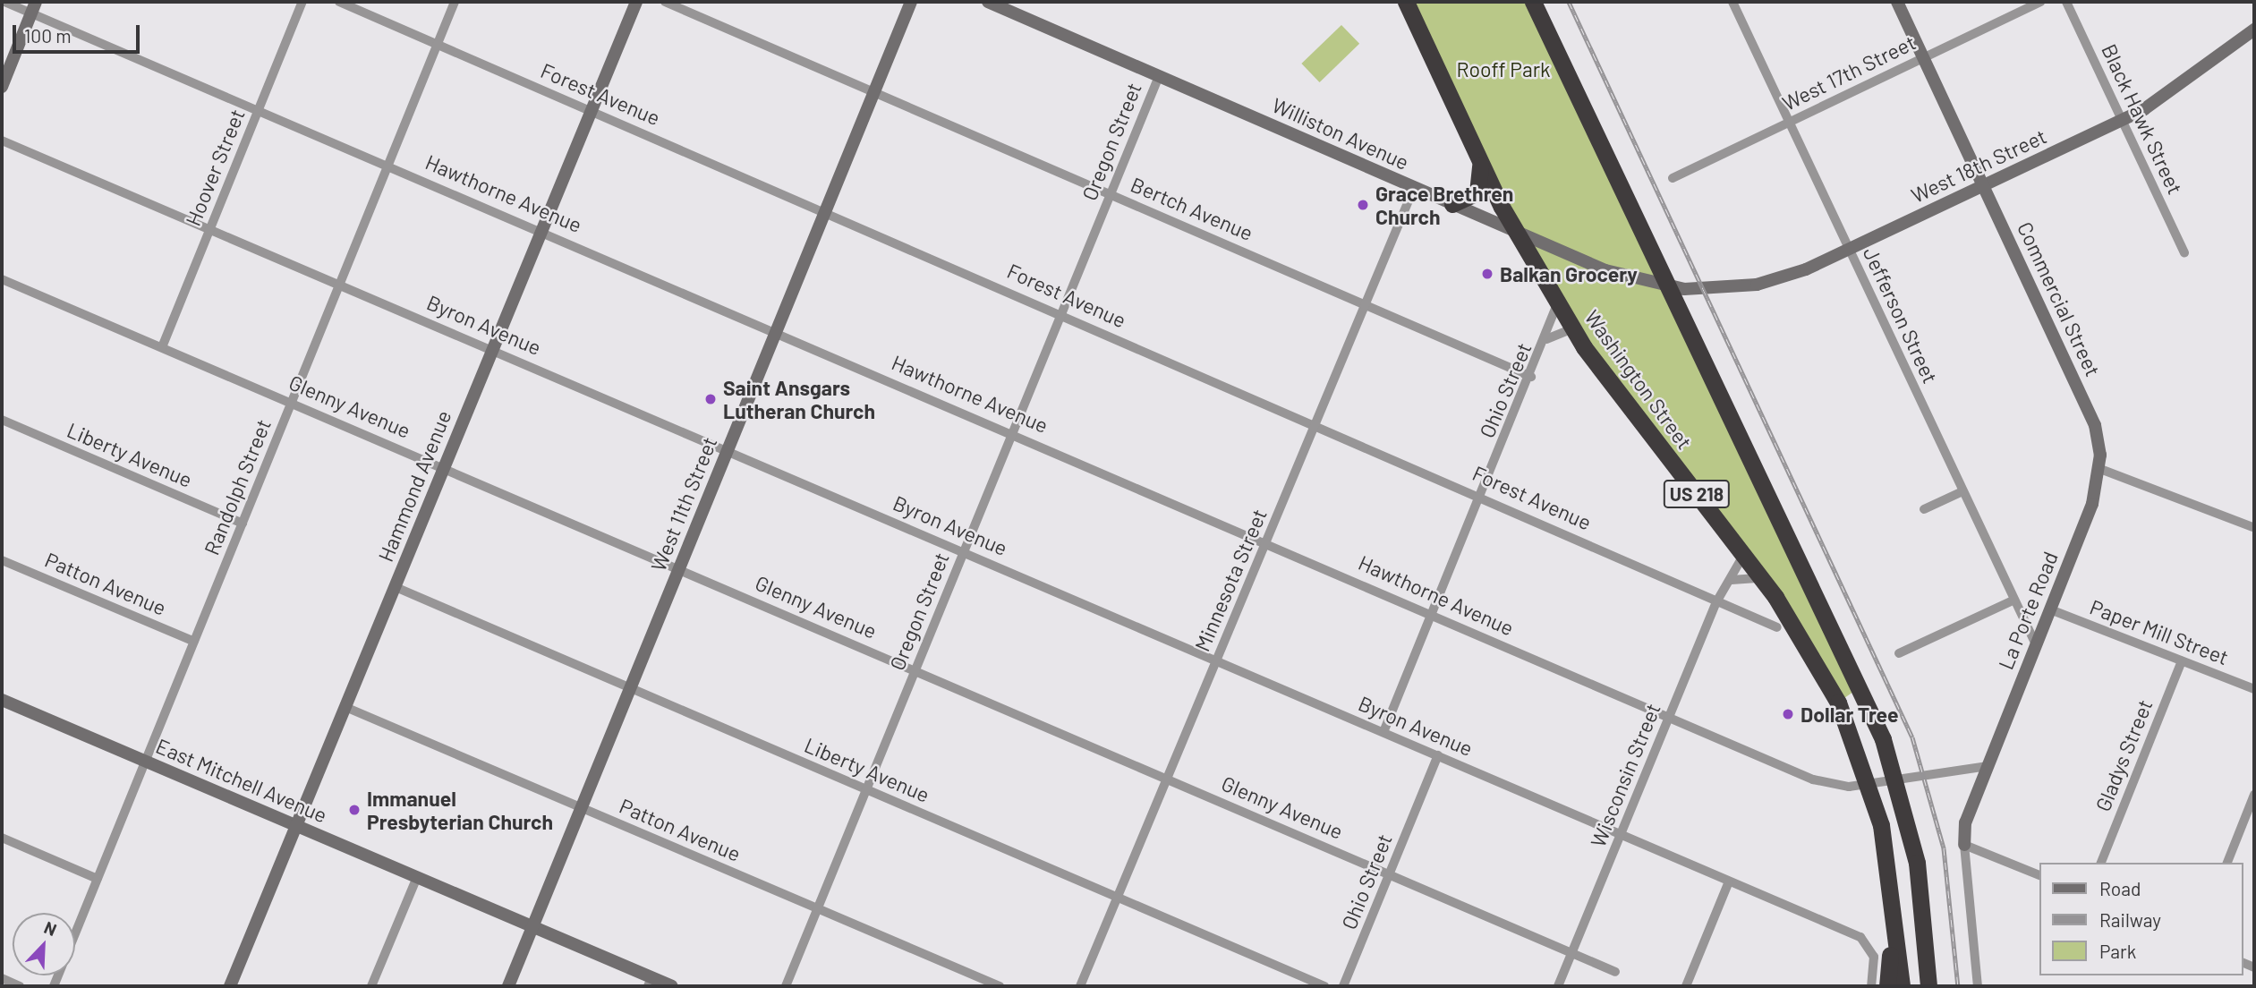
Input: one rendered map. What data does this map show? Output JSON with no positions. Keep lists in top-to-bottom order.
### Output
{
  "streets": {
    "highway": ["Washington Street", "US 218"],
    "street": [
      "West 17th Street",
      "Forest Avenue",
      "Black Hawk Street",
      "Williston Avenue",
      "Oregon Street",
      "West 18th Street",
      "Hoover Street",
      "Hawthorne Avenue",
      "Bertch Avenue",
      "Commercial Street",
      "Jefferson Street",
      "Byron Avenue",
      "Ohio Street",
      "Glenny Avenue",
      "Liberty Avenue",
      "Hammond Avenue",
      "Randolph Street",
      "West 11th Street",
      "Minnesota Street",
      "Patton Avenue",
      "La Porte Road",
      "Paper Mill Street",
      "Gladys Street",
      "Wisconsin Street",
      "East Mitchell Avenue"
    ]
  },
  "crossings": [
    ["West 17th Street", "Commercial Street"],
    ["West 17th Street", "Jefferson Street"],
    ["Forest Avenue", "Oregon Street"],
    ["Forest Avenue", "Ohio Street"],
    ["Forest Avenue", "Hammond Avenue"],
    ["Forest Avenue", "Randolph Street"],
    ["Forest Avenue", "West 11th Street"],
    ["Forest Avenue", "Minnesota Street"],
    ["Forest Avenue", "Wisconsin Street"],
    ["Black Hawk Street", "West 18th Street"],
    ["Williston Avenue", "Oregon Street"],
    ["Williston Avenue", "West 18th Street"],
    ["Williston Avenue", "Washington Street"],
    ["Williston Avenue", "US 218"],
    ["Williston Avenue", "Minnesota Street"],
    ["Oregon Street", "Hawthorne Avenue"],
    ["Oregon Street", "Bertch Avenue"],
    ["Oregon Street", "Byron Avenue"],
    ["Oregon Street", "Glenny Avenue"],
    ["Oregon Street", "Liberty Avenue"],
    ["Oregon Street", "Patton Avenue"],
    ["West 18th Street", "Commercial Street"],
    ["West 18th Street", "Jefferson Street"],
    ["Hoover Street", "Hawthorne Avenue"],
    ["Hoover Street", "Byron Avenue"],
    ["Hoover Street", "Glenny Avenue"],
    ["Hawthorne Avenue", "Washington Street"],
    ["Hawthorne Avenue", "Ohio Street"],
    ["Hawthorne Avenue", "Hammond Avenue"],
    ["Hawthorne Avenue", "Randolph Street"],
    ["Hawthorne Avenue", "US 218"],
    ["Hawthorne Avenue", "West 11th Street"],
    ["Hawthorne Avenue", "Minnesota Street"],
    ["Hawthorne Avenue", "La Porte Road"],
    ["Hawthorne Avenue", "Wisconsin Street"],
    ["Bertch Avenue", "Ohio Street"],
    ["Bertch Avenue", "West 11th Street"],
    ["Bertch Avenue", "Minnesota Street"],
    ["Commercial Street", "La Porte Road"],
    ["Jefferson Street", "La Porte Road"],
    ["Byron Avenue", "Ohio Street"],
    ["Byron Avenue", "Hammond Avenue"],
    ["Byron Avenue", "Randolph Street"],
    ["Byron Avenue", "West 11th Street"],
    ["Byron Avenue", "Minnesota Street"],
    ["Byron Avenue", "Wisconsin Street"],
    ["Washington Street", "Ohio Street"],
    ["Washington Street", "Wisconsin Street"],
    ["Ohio Street", "Glenny Avenue"],
    ["Glenny Avenue", "Hammond Avenue"],
    ["Glenny Avenue", "Randolph Street"],
    ["Glenny Avenue", "West 11th Street"],
    ["Glenny Avenue", "Minnesota Street"],
    ["Glenny Avenue", "Wisconsin Street"],
    ["Liberty Avenue", "Hammond Avenue"],
    ["Liberty Avenue", "Randolph Street"],
    ["Liberty Avenue", "West 11th Street"],
    ["Liberty Avenue", "Minnesota Street"],
    ["Hammond Avenue", "Patton Avenue"],
    ["Hammond Avenue", "East Mitchell Avenue"],
    ["Randolph Street", "Patton Avenue"],
    ["Randolph Street", "East Mitchell Avenue"],
    ["West 11th Street", "Patton Avenue"],
    ["West 11th Street", "East Mitchell Avenue"],
    ["La Porte Road", "Paper Mill Street"],
    ["Paper Mill Street", "Gladys Street"]
  ],
  "parks": ["Rooff Park"],
  "places": [
    "Grace Brethren Church",
    "Balkan Grocery",
    "Saint Ansgars Lutheran Church",
    "Dollar Tree",
    "Immanuel Presbyterian Church"
  ],
  "legend": ["Road", "Railway", "Park"],
  "scale_bar": "100 m",
  "north": "top right"
}
